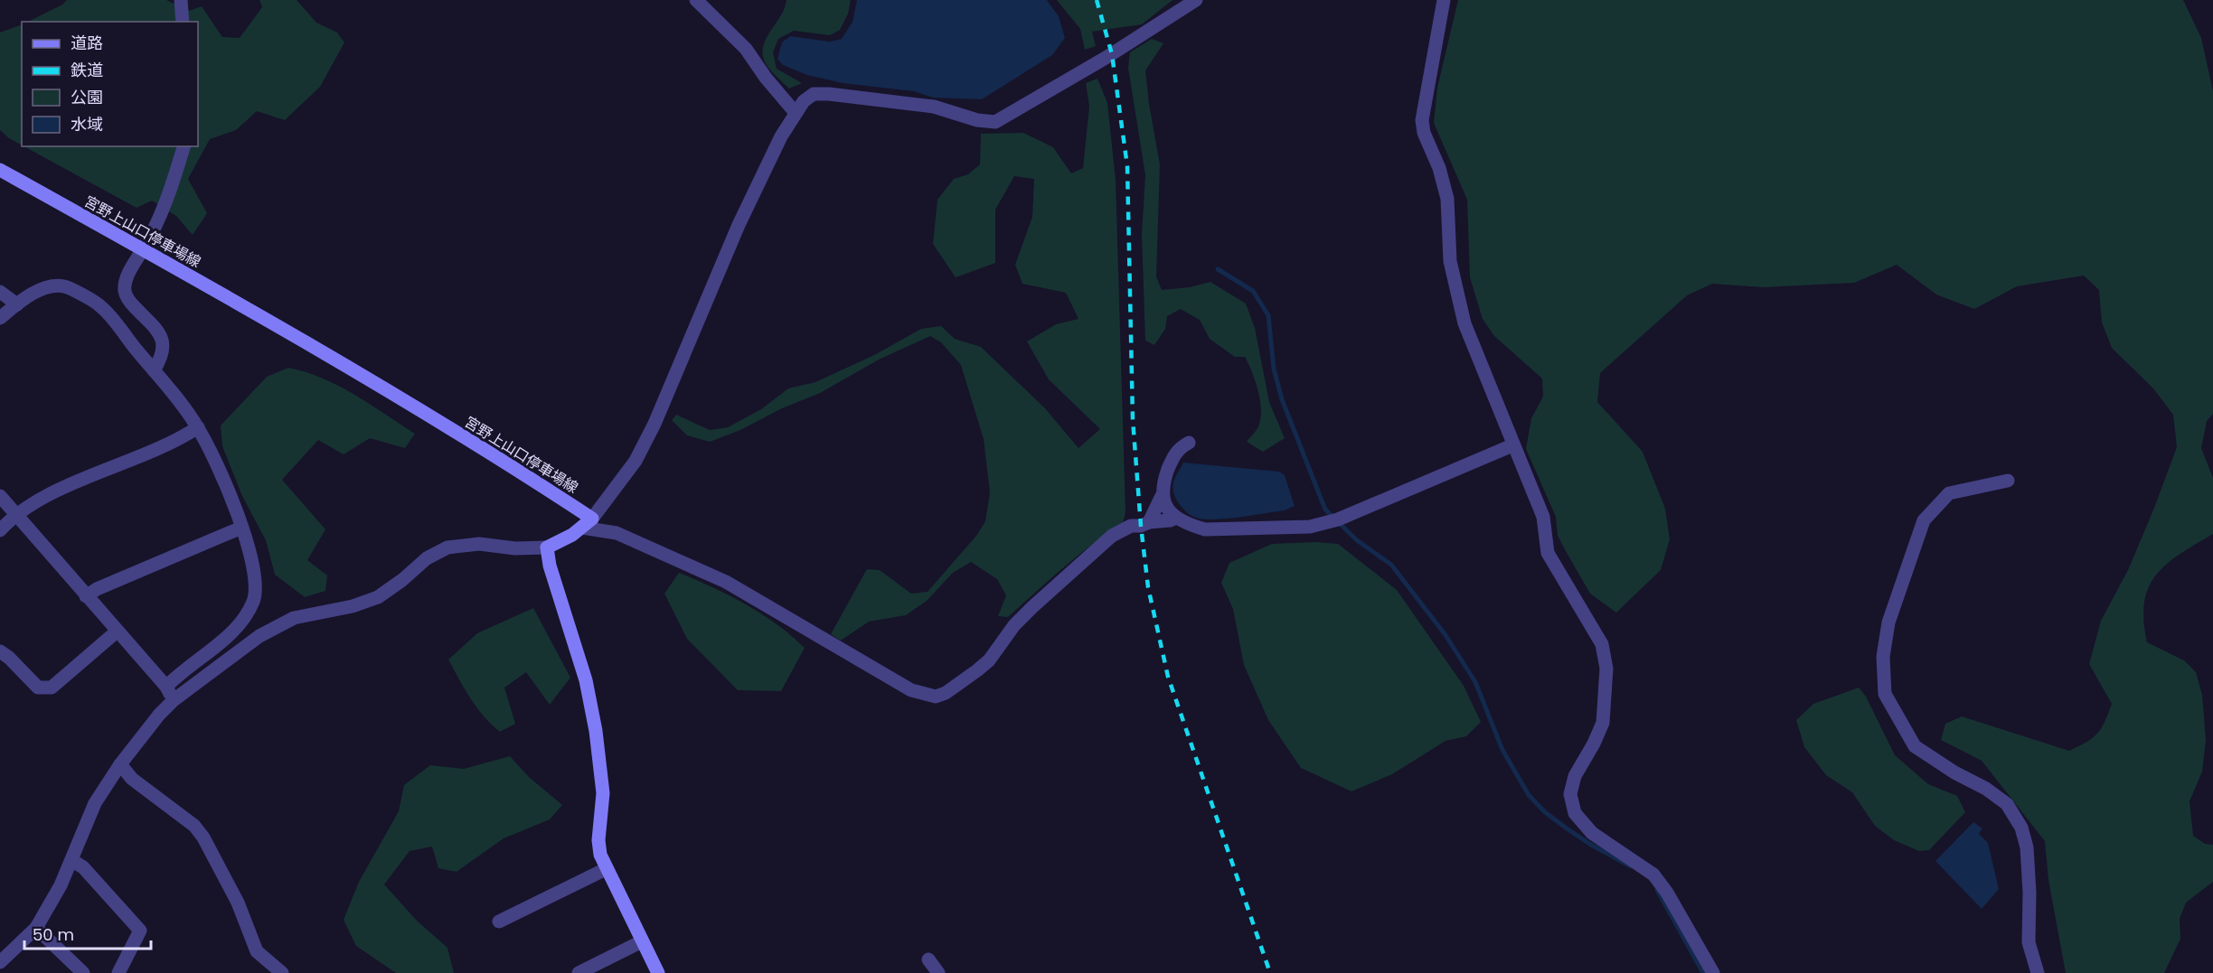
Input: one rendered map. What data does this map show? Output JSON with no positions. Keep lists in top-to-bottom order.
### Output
{
  "streets": {
    "main road": ["宮野上山口停車場線"]
  },
  "legend": [
    "道路",
    "鉄道",
    "公園",
    "水域"
  ],
  "scale_bar": "50 m"
}
